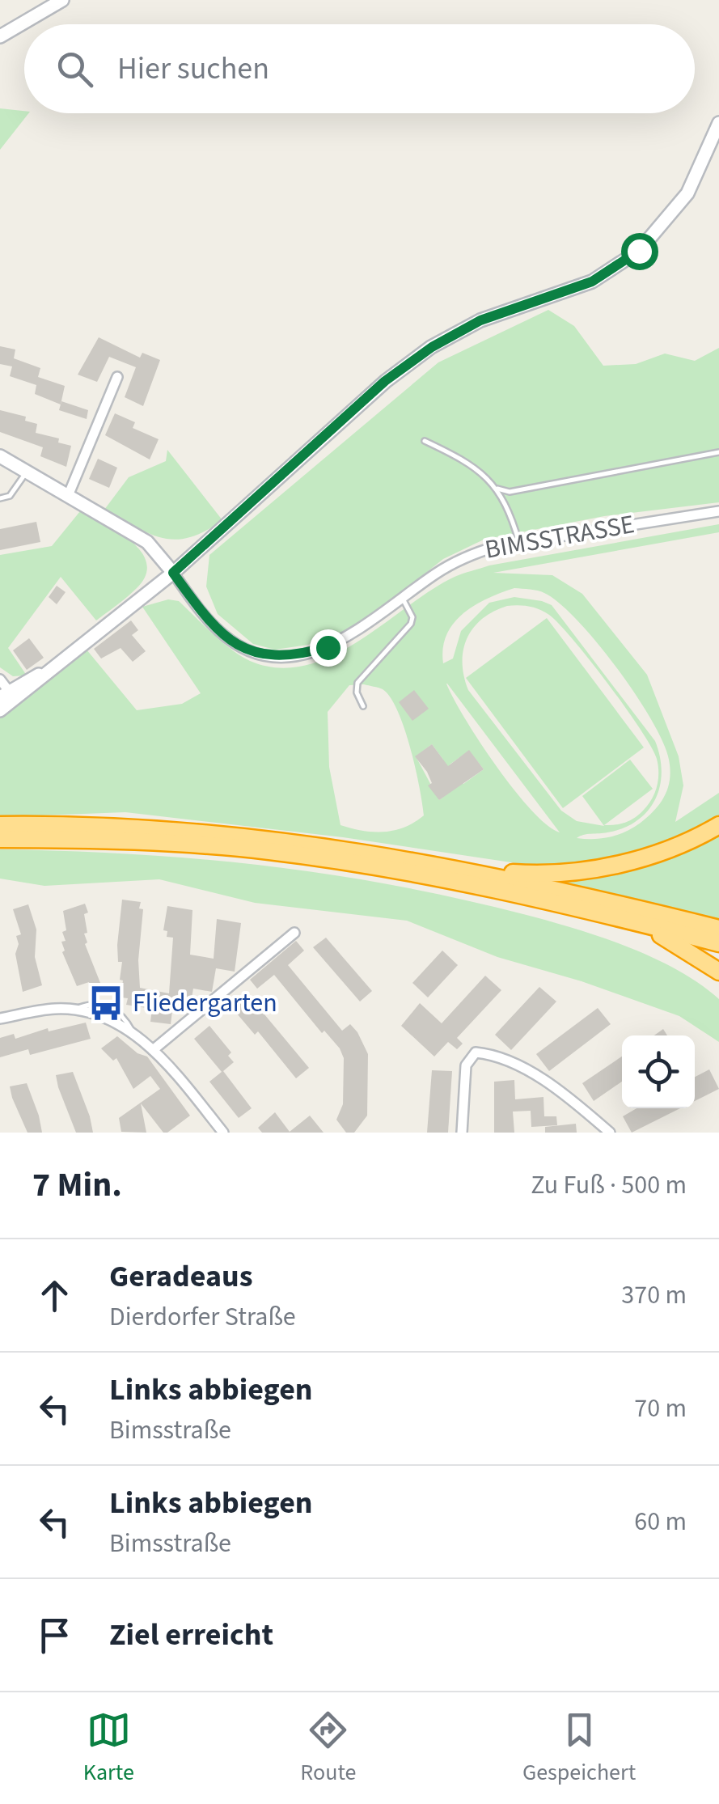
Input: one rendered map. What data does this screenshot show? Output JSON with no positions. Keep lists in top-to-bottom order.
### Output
{
  "streets": {
    "street": ["BIMSSTRASSE"]
  },
  "places": {
    "bus stop": ["Fliedergarten"]
  },
  "page": {
    "search": "Hier suchen",
    "heading": ["7 Min.", "Zu Fuß · 500 m"],
    "list": [
      ["Geradeaus", "Dierdorfer Straße", "370 m"],
      ["Links abbiegen", "Bimsstraße", "70 m"],
      ["Links abbiegen", "Bimsstraße", "60 m"],
      "Ziel erreicht"
    ],
    "nav": ["Karte", "Route", "Gespeichert"]
  }
}
